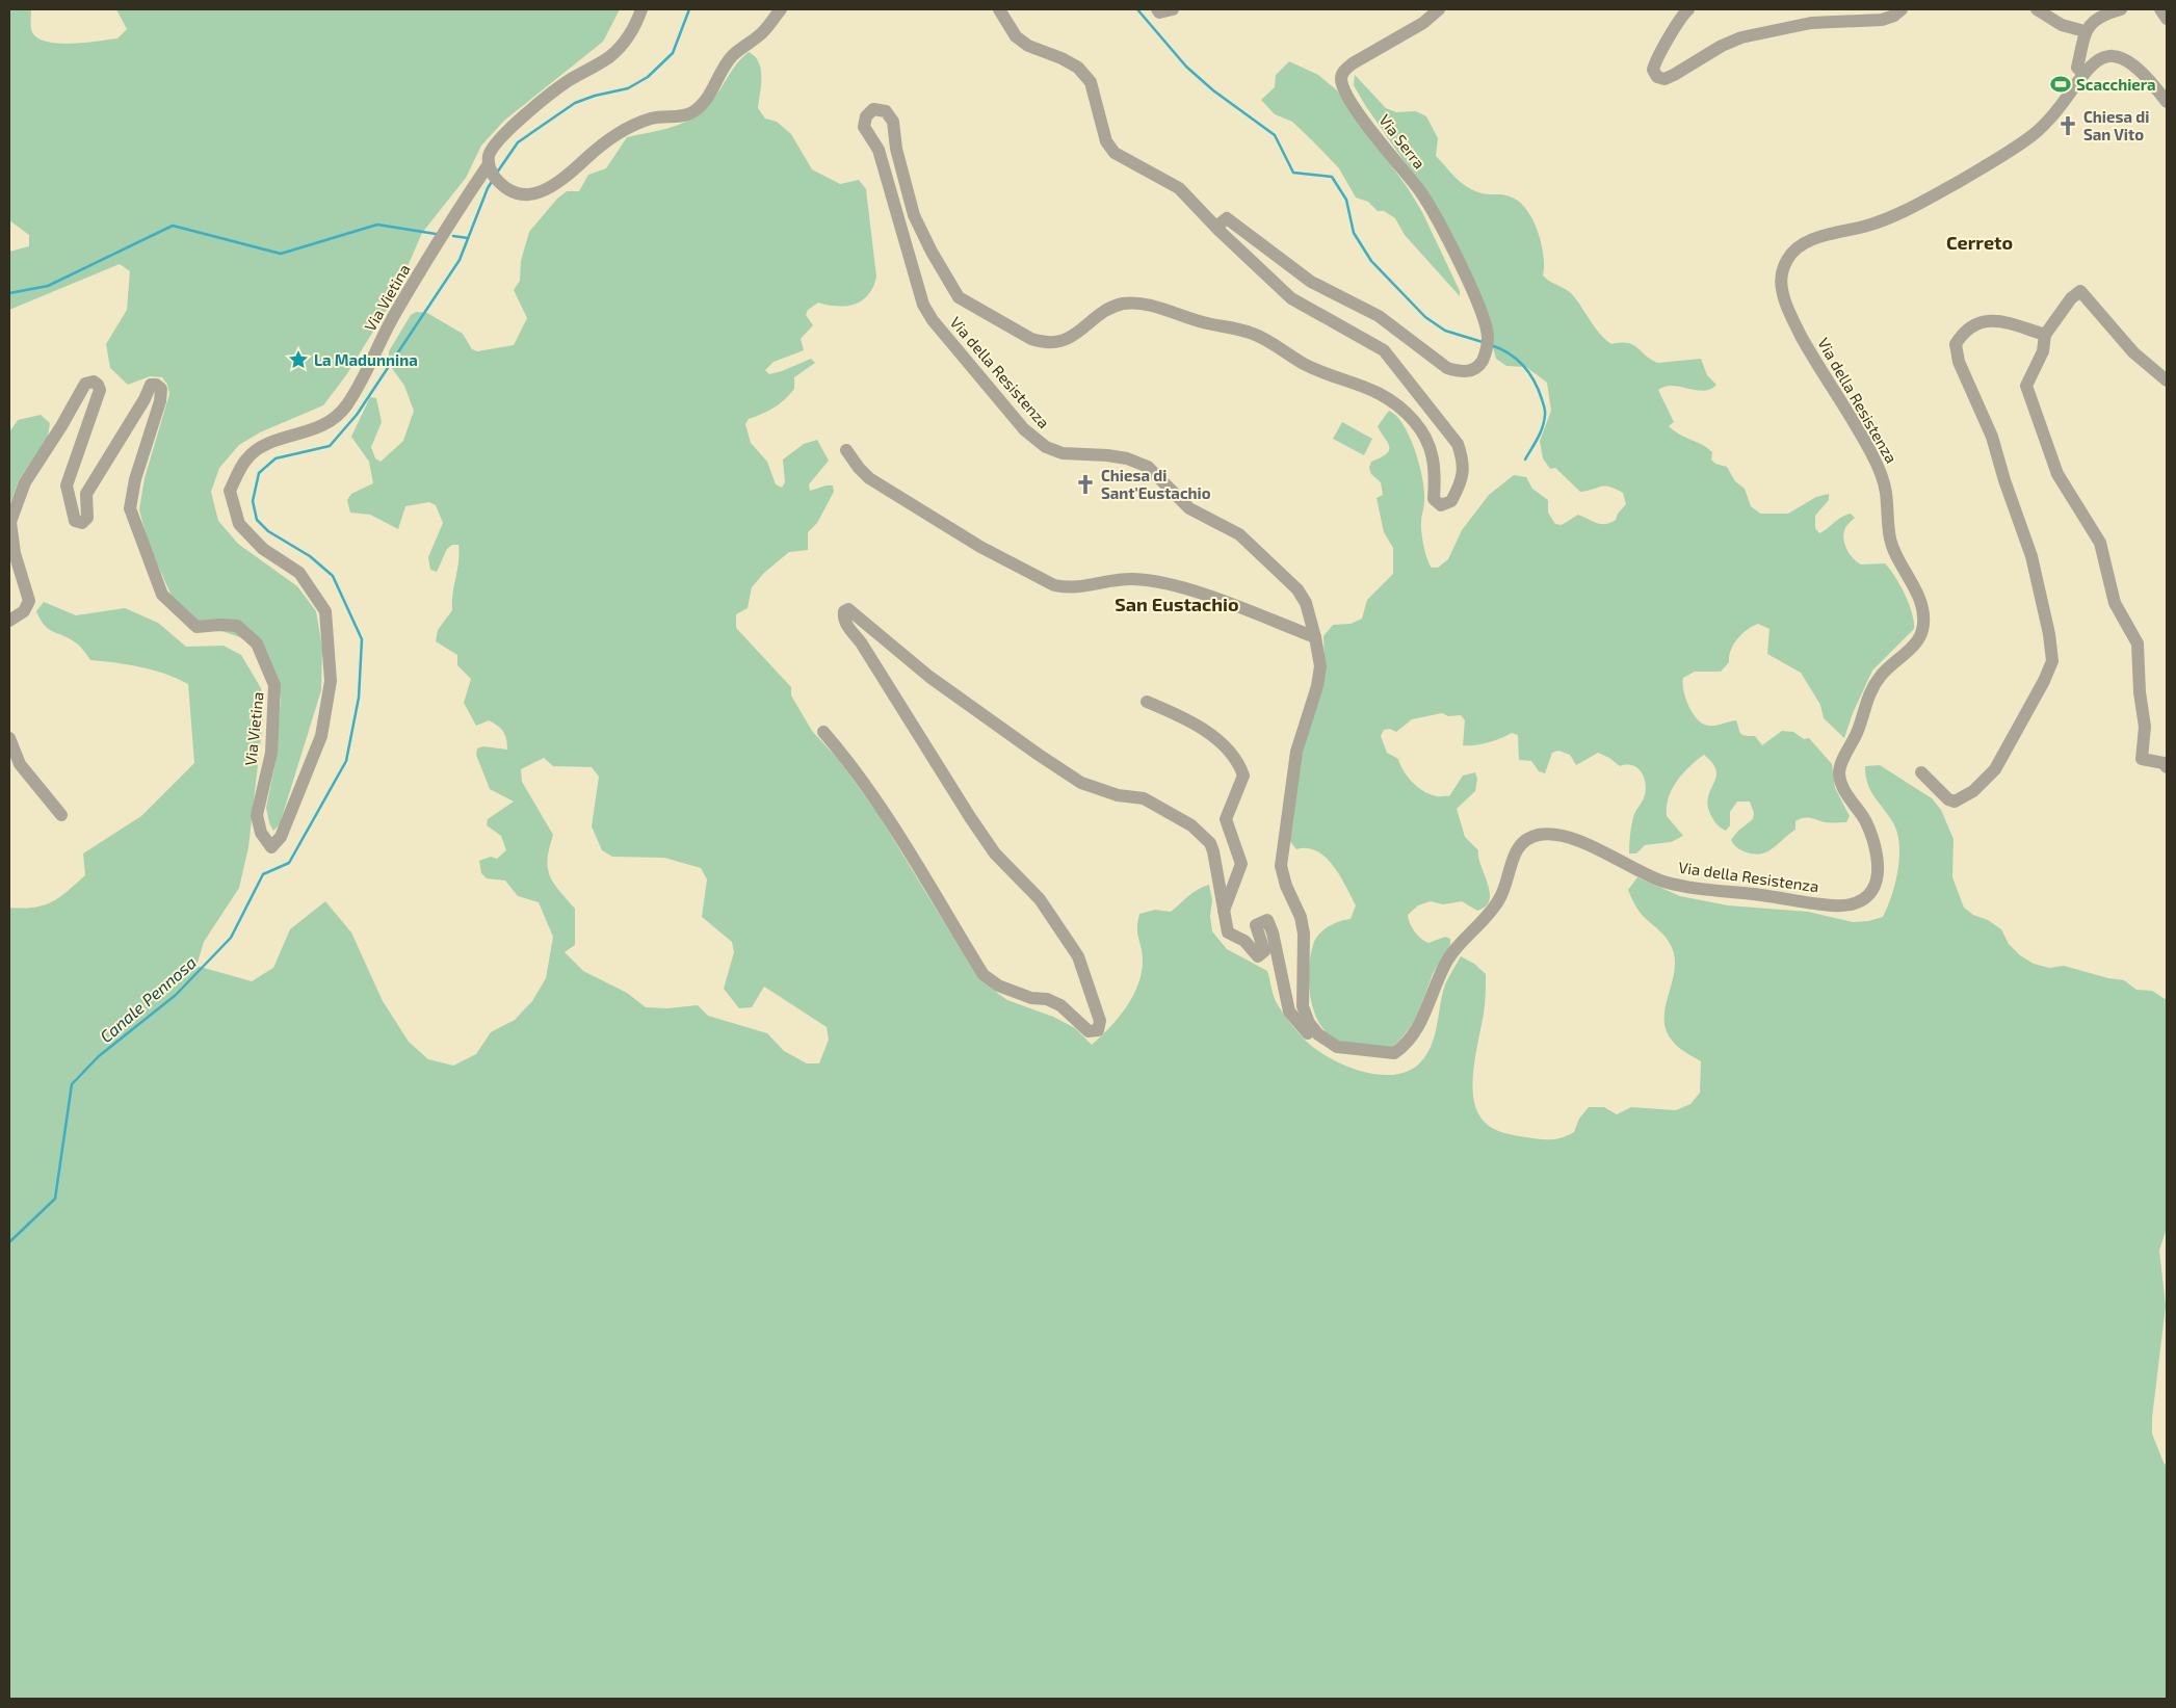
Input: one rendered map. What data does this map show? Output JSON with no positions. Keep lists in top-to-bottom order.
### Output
{
  "streets": {
    "street": ["Via Serra", "Via Vietina", "Via della Resistenza"]
  },
  "crossings": [
    ["Via Serra", "Via della Resistenza"]
  ],
  "districts": ["Cerreto", "San Eustachio"],
  "water": ["Canale Pennosa"],
  "places": {
    "sports": ["Scacchiera"],
    "church": ["Chiesa di San Vito", "Chiesa di Sant'Eustachio"],
    "place": ["La Madunnina"]
  }
}
